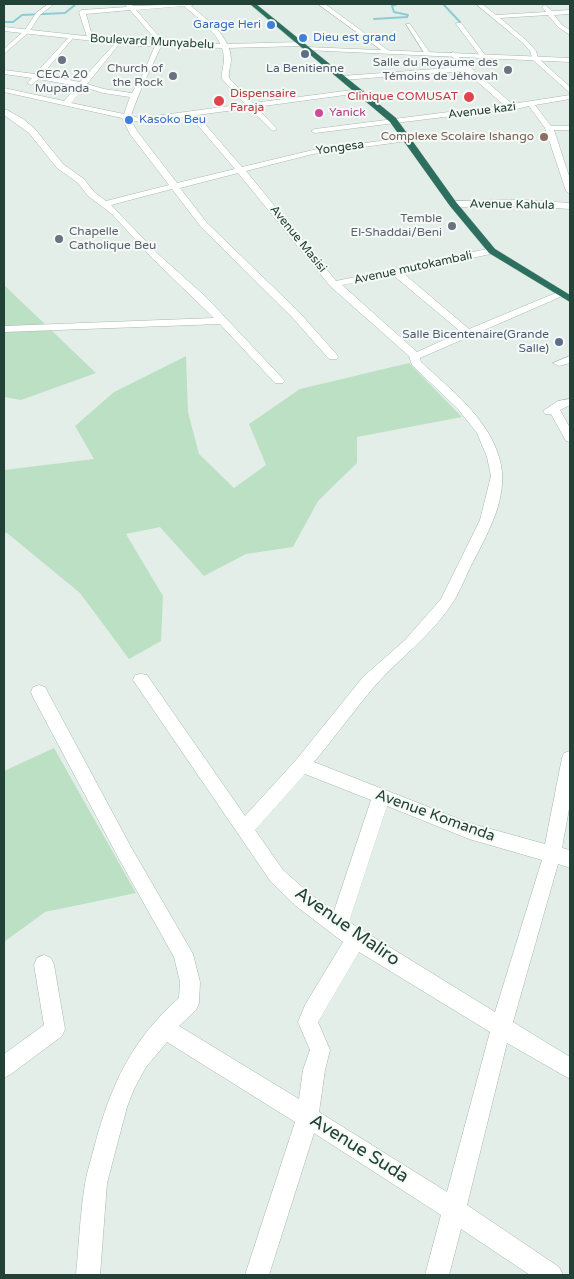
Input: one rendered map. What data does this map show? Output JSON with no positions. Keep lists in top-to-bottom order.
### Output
{
  "streets": {
    "street": [
      "Boulevard Munyabelu",
      "Avenue kazi",
      "Yongesa",
      "Avenue Kahula",
      "Avenue Masisi",
      "Avenue mutokambali",
      "Avenue Komanda",
      "Avenue Maliro",
      "Avenue Suda"
    ]
  },
  "crossings": [
    ["Yongesa", "Avenue Masisi"],
    ["Avenue Masisi", "Avenue mutokambali"],
    ["Avenue Masisi", "Avenue Komanda"],
    ["Avenue Masisi", "Avenue Maliro"]
  ],
  "places": [
    "Garage Heri",
    "Dieu est grand",
    "La Benitienne",
    "CECA 20 Mupanda",
    "Salle du Royaume des Témoins de Jéhovah",
    "Church of the Rock",
    "Clinique COMUSAT",
    "Dispensaire Faraja",
    "Yanick",
    "Kasoko Beu",
    "Complexe Scolaire Ishango",
    "Temble El-Shaddai/Beni",
    "Chapelle Catholique Beu",
    "Salle Bicentenaire(Grande Salle)"
  ]
}
